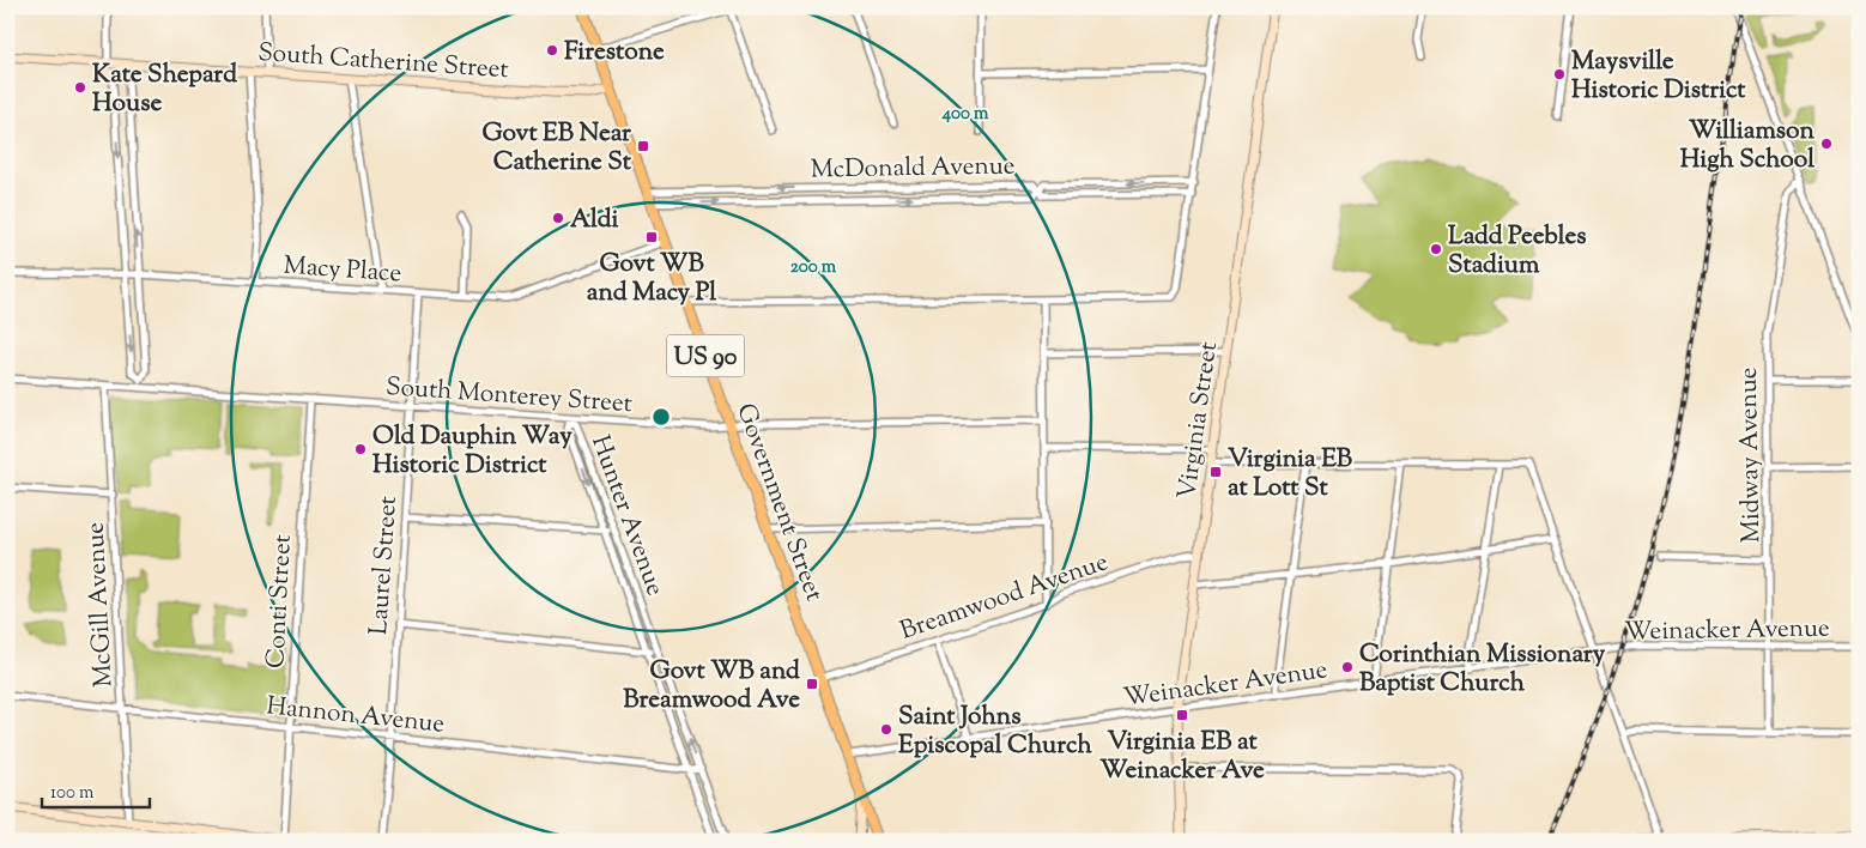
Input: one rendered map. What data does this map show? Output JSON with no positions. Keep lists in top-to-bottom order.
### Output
{
  "streets": {
    "main road": ["US 90", "Government Street"],
    "street": [
      "South Catherine Street",
      "McDonald Avenue",
      "Macy Place",
      "South Monterey Street",
      "Virginia Street",
      "Midway Avenue",
      "Hunter Avenue",
      "Laurel Street",
      "Breamwood Avenue",
      "Conti Street",
      "McGill Avenue",
      "Weinacker Avenue",
      "Hannon Avenue"
    ]
  },
  "crossings": [
    ["South Catherine Street", "Government Street"],
    ["McDonald Avenue", "Government Street"],
    ["Macy Place", "Government Street"],
    ["Macy Place", "Laurel Street"],
    ["South Monterey Street", "Government Street"],
    ["South Monterey Street", "Hunter Avenue"],
    ["South Monterey Street", "Laurel Street"],
    ["South Monterey Street", "Conti Street"],
    ["South Monterey Street", "McGill Avenue"],
    ["Virginia Street", "Breamwood Avenue"],
    ["Virginia Street", "Weinacker Avenue"],
    ["Midway Avenue", "Weinacker Avenue"],
    ["Government Street", "Breamwood Avenue"],
    ["Government Street", "Weinacker Avenue"],
    ["Hunter Avenue", "Hannon Avenue"],
    ["Laurel Street", "Hannon Avenue"],
    ["Conti Street", "Hannon Avenue"],
    ["McGill Avenue", "Hannon Avenue"]
  ],
  "places": {
    "other": [
      "Firestone",
      "Maysville Historic District",
      "Kate Shepard House",
      "Williamson High School",
      "Aldi",
      "Ladd Peebles Stadium",
      "Old Dauphin Way Historic District",
      "Corinthian Missionary Baptist Church",
      "Saint Johns Episcopal Church"
    ],
    "transit": [
      "Govt EB Near Catherine St",
      "Govt WB and Macy Pl",
      "Virginia EB at Lott St",
      "Govt WB and Breamwood Ave",
      "Virginia EB at Weinacker Ave"
    ]
  },
  "scale_bar": "100 m",
  "rings": ["400 m", "200 m"]
}
